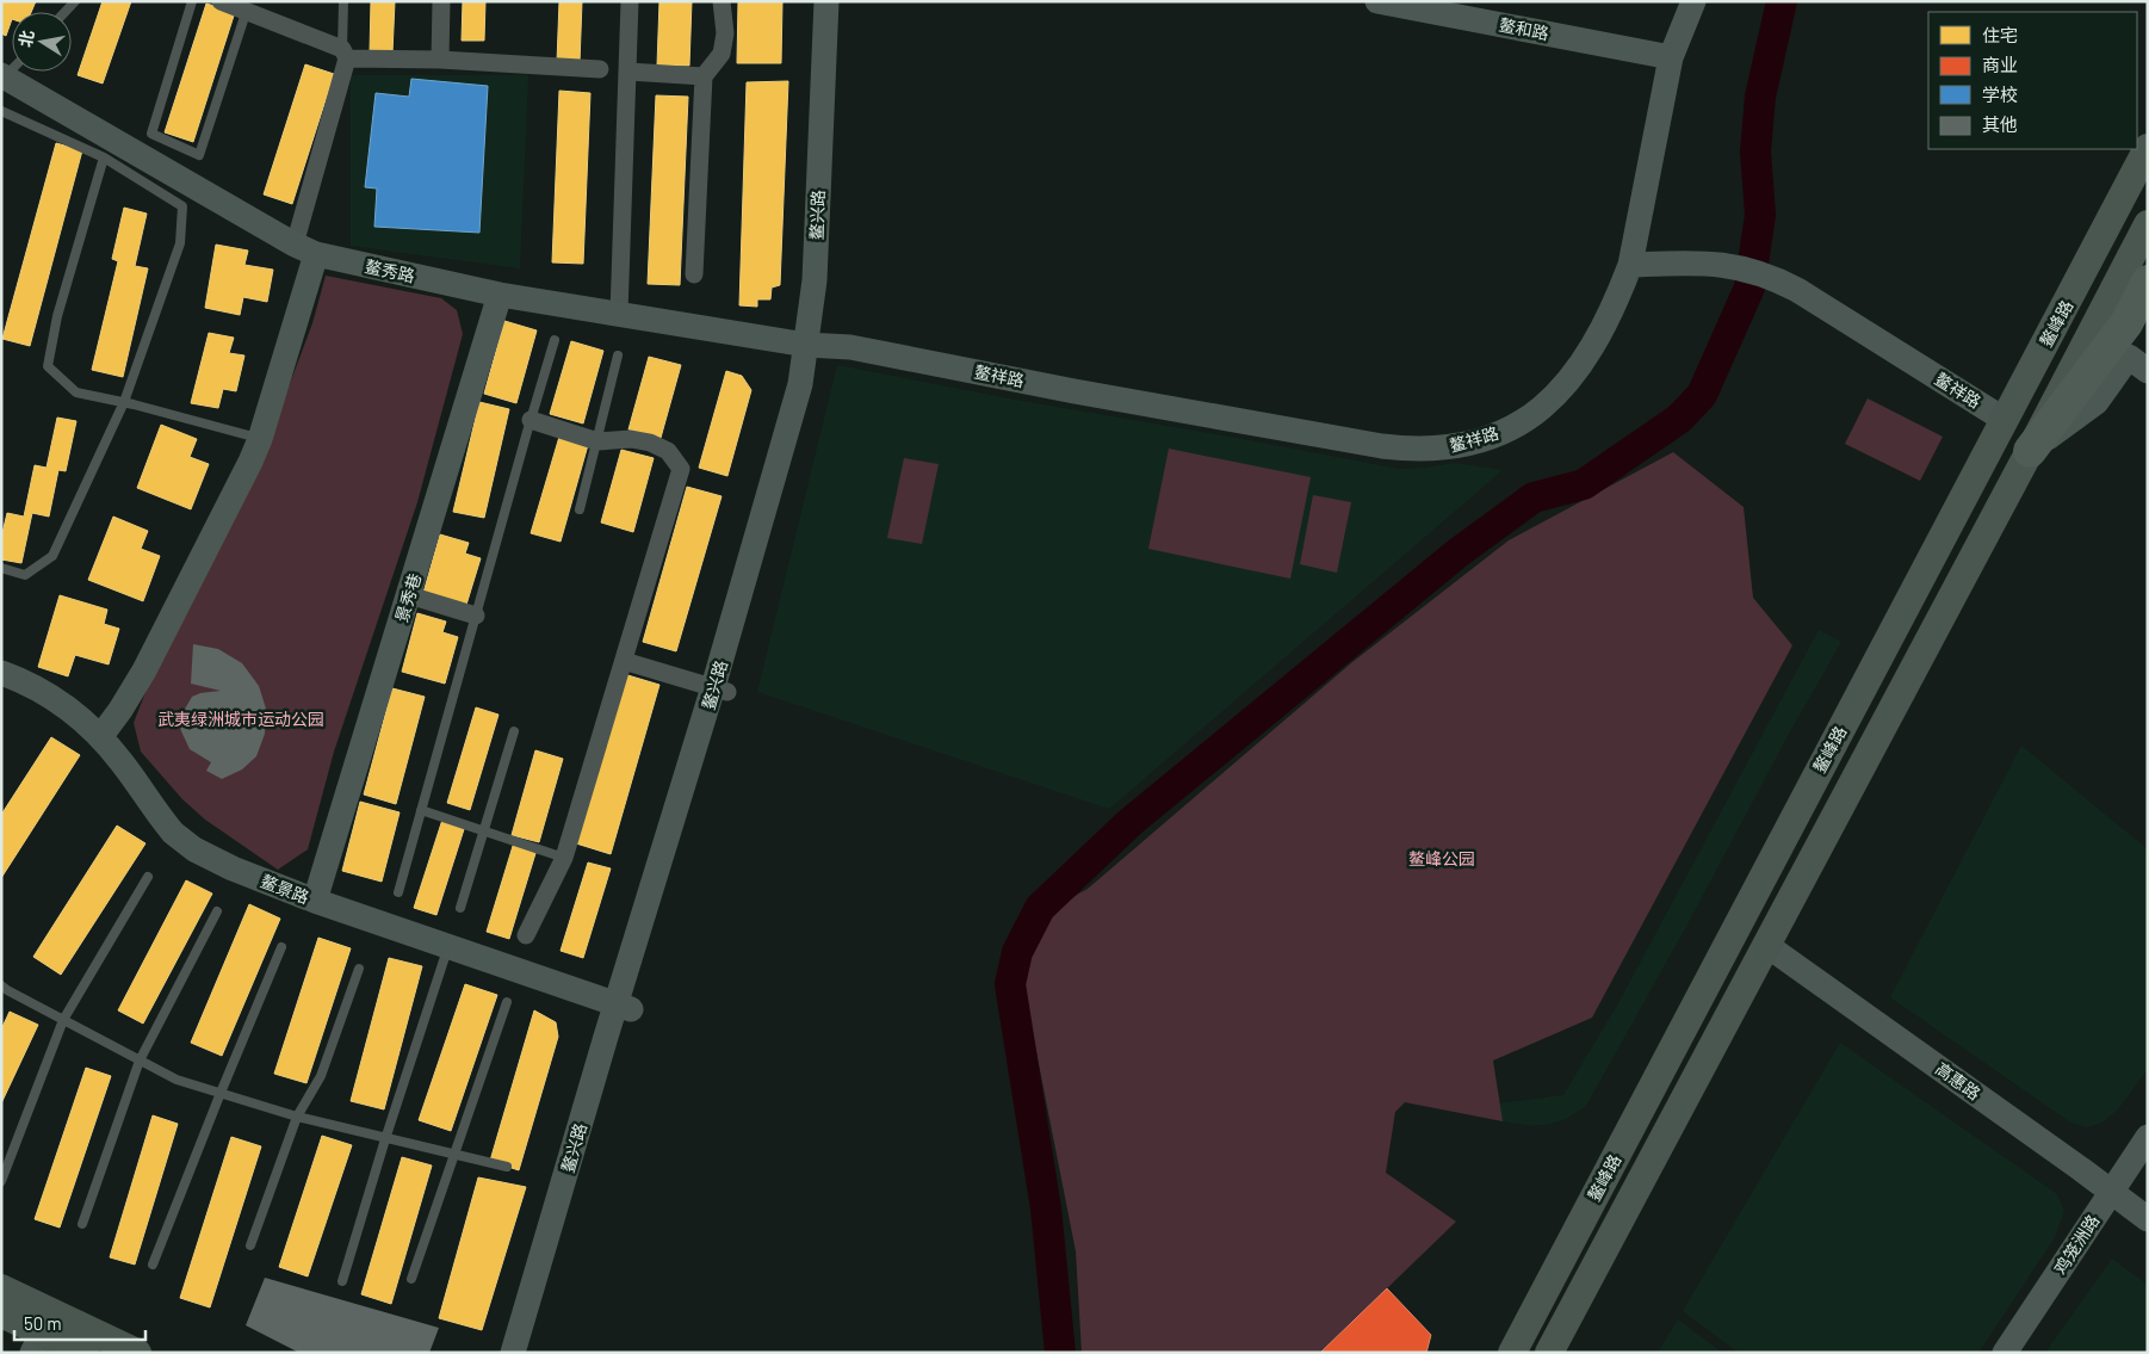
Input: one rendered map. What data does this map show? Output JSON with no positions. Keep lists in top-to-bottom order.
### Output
{
  "streets": {
    "main road": ["鳌峰路"],
    "street": [
      "鳌和路",
      "鳌兴路",
      "鳌秀路",
      "鳌祥路",
      "景秀巷",
      "鳌景路",
      "高惠路",
      "鸡笼洲路"
    ]
  },
  "crossings": [
    ["鳌兴路", "鳌秀路"],
    ["鳌兴路", "鳌祥路"],
    ["鳌兴路", "鳌景路"],
    ["鳌秀路", "鳌祥路"],
    ["鳌秀路", "景秀巷"],
    ["鳌峰路", "鳌祥路"],
    ["鳌峰路", "高惠路"],
    ["景秀巷", "鳌景路"],
    ["高惠路", "鸡笼洲路"]
  ],
  "parks": ["武夷绿洲城市运动公园", "鳌峰公园"],
  "legend": [
    "住宅",
    "商业",
    "学校",
    "其他"
  ],
  "scale_bar": "50 m",
  "north": "left"
}
